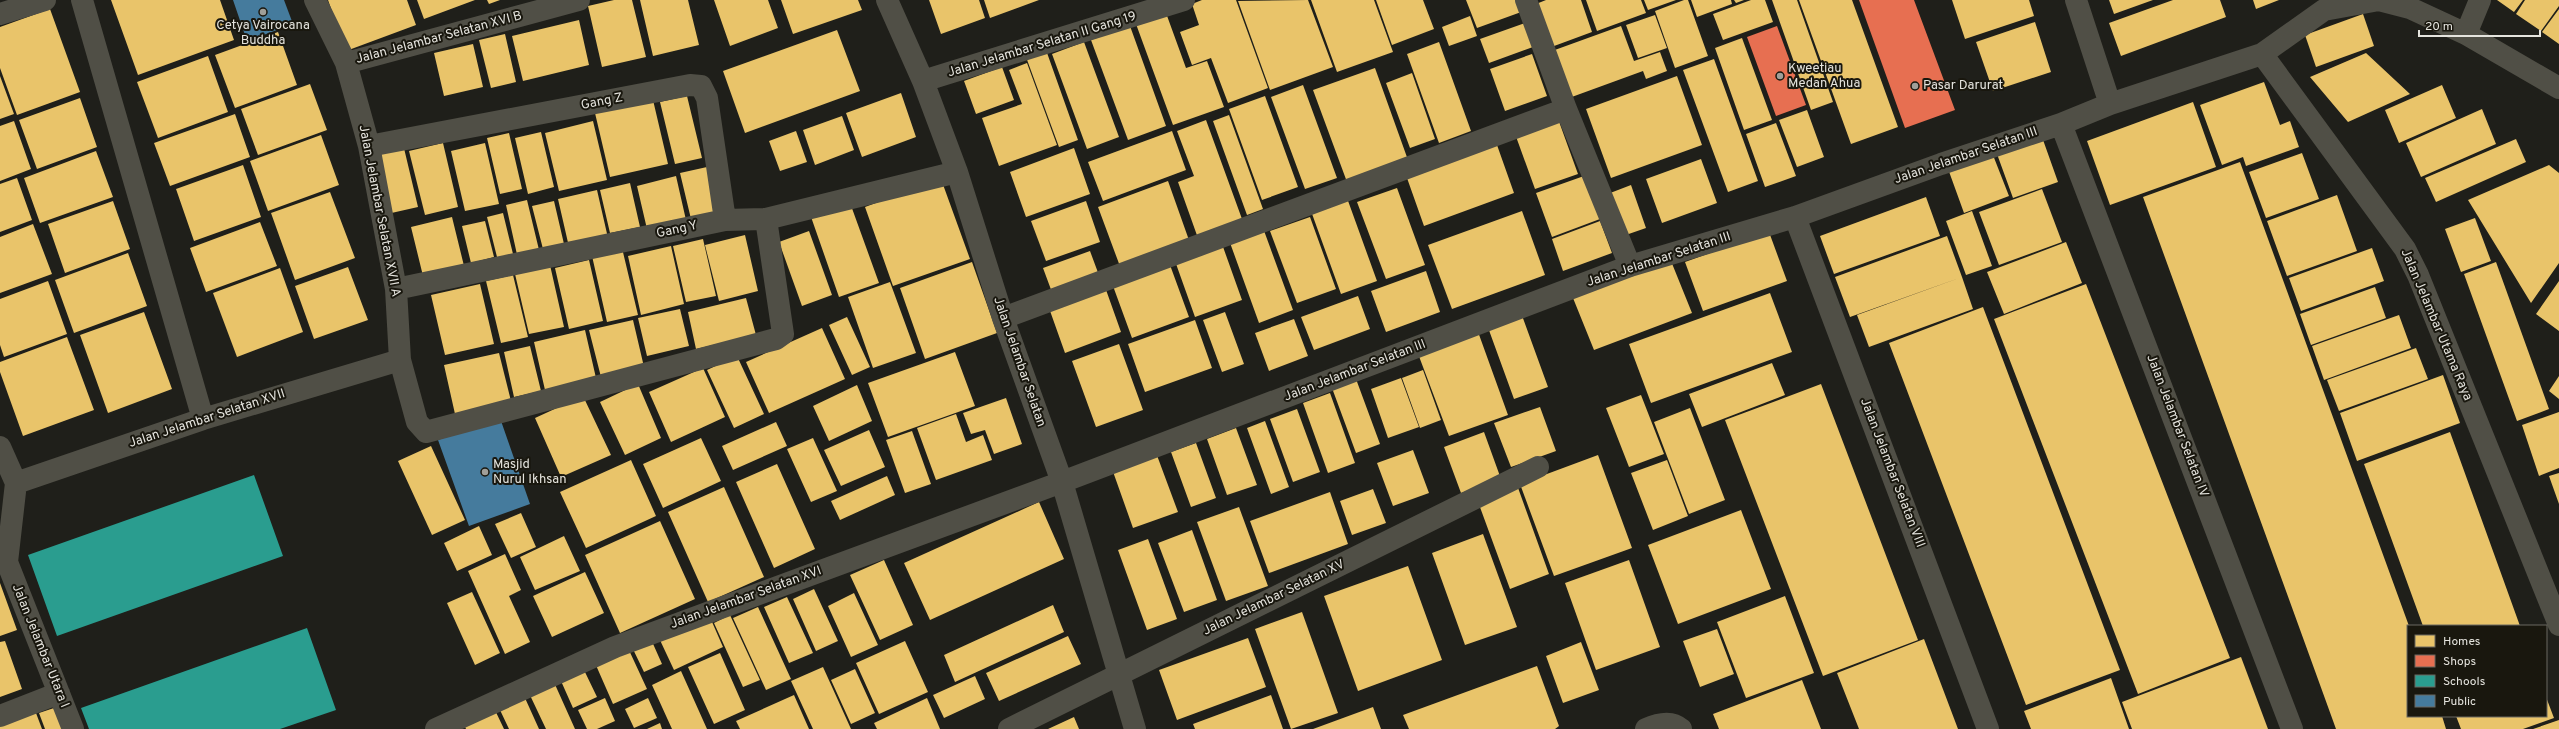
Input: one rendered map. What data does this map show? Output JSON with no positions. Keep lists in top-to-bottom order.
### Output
{
  "streets": {
    "street": [
      "Jalan Jelambar Selatan XVI B",
      "Jalan Jelambar Selatan II Gang 19",
      "Gang Z",
      "Jalan Jelambar Selatan III",
      "Jalan Jelambar Selatan XVII A",
      "Gang Y",
      "Jalan Jelambar Utama Raya",
      "Jalan Jelambar Selatan",
      "Jalan Jelambar Selatan XVII",
      "Jalan Jelambar Selatan IV",
      "Jalan Jelambar Selatan VIII",
      "Jalan Jelambar Selatan XVI",
      "Jalan Jelambar Selatan XV",
      "Jalan Jelambar Utara I"
    ]
  },
  "crossings": [
    ["Jalan Jelambar Selatan XVI B", "Jalan Jelambar Selatan XVII A"],
    ["Jalan Jelambar Selatan II Gang 19", "Jalan Jelambar Selatan"],
    ["Gang Z", "Jalan Jelambar Selatan XVII A"],
    ["Gang Z", "Gang Y"],
    ["Jalan Jelambar Selatan III", "Jalan Jelambar Utama Raya"],
    ["Jalan Jelambar Selatan III", "Jalan Jelambar Selatan"],
    ["Jalan Jelambar Selatan III", "Jalan Jelambar Selatan IV"],
    ["Jalan Jelambar Selatan III", "Jalan Jelambar Selatan VIII"],
    ["Jalan Jelambar Selatan III", "Jalan Jelambar Selatan XVI"],
    ["Jalan Jelambar Selatan XVII A", "Gang Y"],
    ["Jalan Jelambar Selatan XVII A", "Jalan Jelambar Selatan XVII"],
    ["Gang Y", "Jalan Jelambar Selatan"],
    ["Jalan Jelambar Selatan", "Jalan Jelambar Selatan XVI"],
    ["Jalan Jelambar Selatan", "Jalan Jelambar Selatan XV"],
    ["Jalan Jelambar Selatan XVII", "Jalan Jelambar Utara I"]
  ],
  "places": [
    "Cetya Vairocana Buddha",
    "Kweetiau Medan Ahua",
    "Pasar Darurat",
    "Masjid Nurul Ikhsan"
  ],
  "legend": [
    "Homes",
    "Shops",
    "Schools",
    "Public"
  ],
  "scale_bar": "20 m"
}
